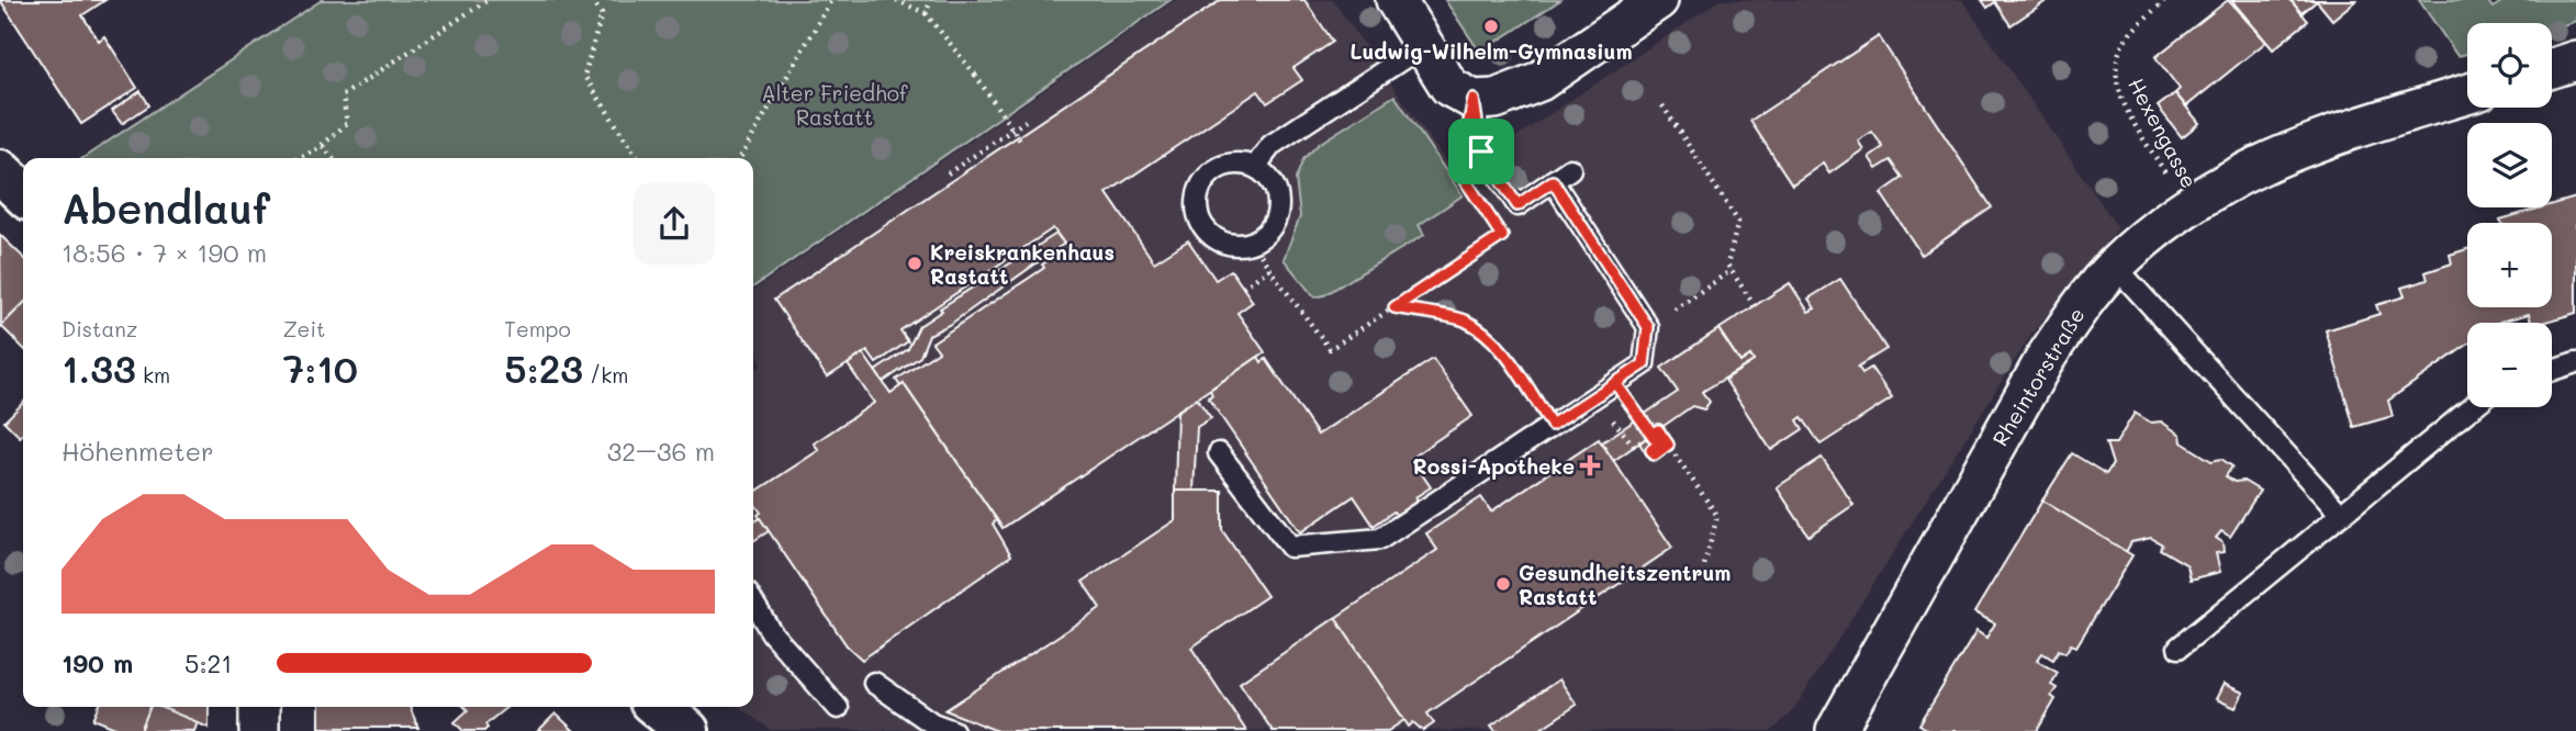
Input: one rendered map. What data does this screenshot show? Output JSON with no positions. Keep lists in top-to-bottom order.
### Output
{
  "streets": {
    "street": ["Rheintorstraße"],
    "path": ["Hexengasse"]
  },
  "crossings": [
    ["Hexengasse", "Rheintorstraße"]
  ],
  "parks": ["Alter Friedhof Rastatt"],
  "places": {
    "other": ["Ludwig-Wilhelm-Gymnasium", "Kreiskrankenhaus Rastatt", "Gesundheitszentrum Rastatt"],
    "health": ["Rossi-Apotheke"]
  },
  "page": {
    "map_buttons": ["+", "−"],
    "heading": ["Abendlauf", "18:56 · 7 × 190 m"],
    "stats": [
      ["Distanz", "1.33 km"],
      ["Zeit", "7:10"],
      ["Tempo", "5:23 /km"]
    ],
    "chart": ["Höhenmeter", "32–36 m"],
    "list": [
      {
        "name": "190 m",
        "note": "5:21"
      }
    ]
  }
}
